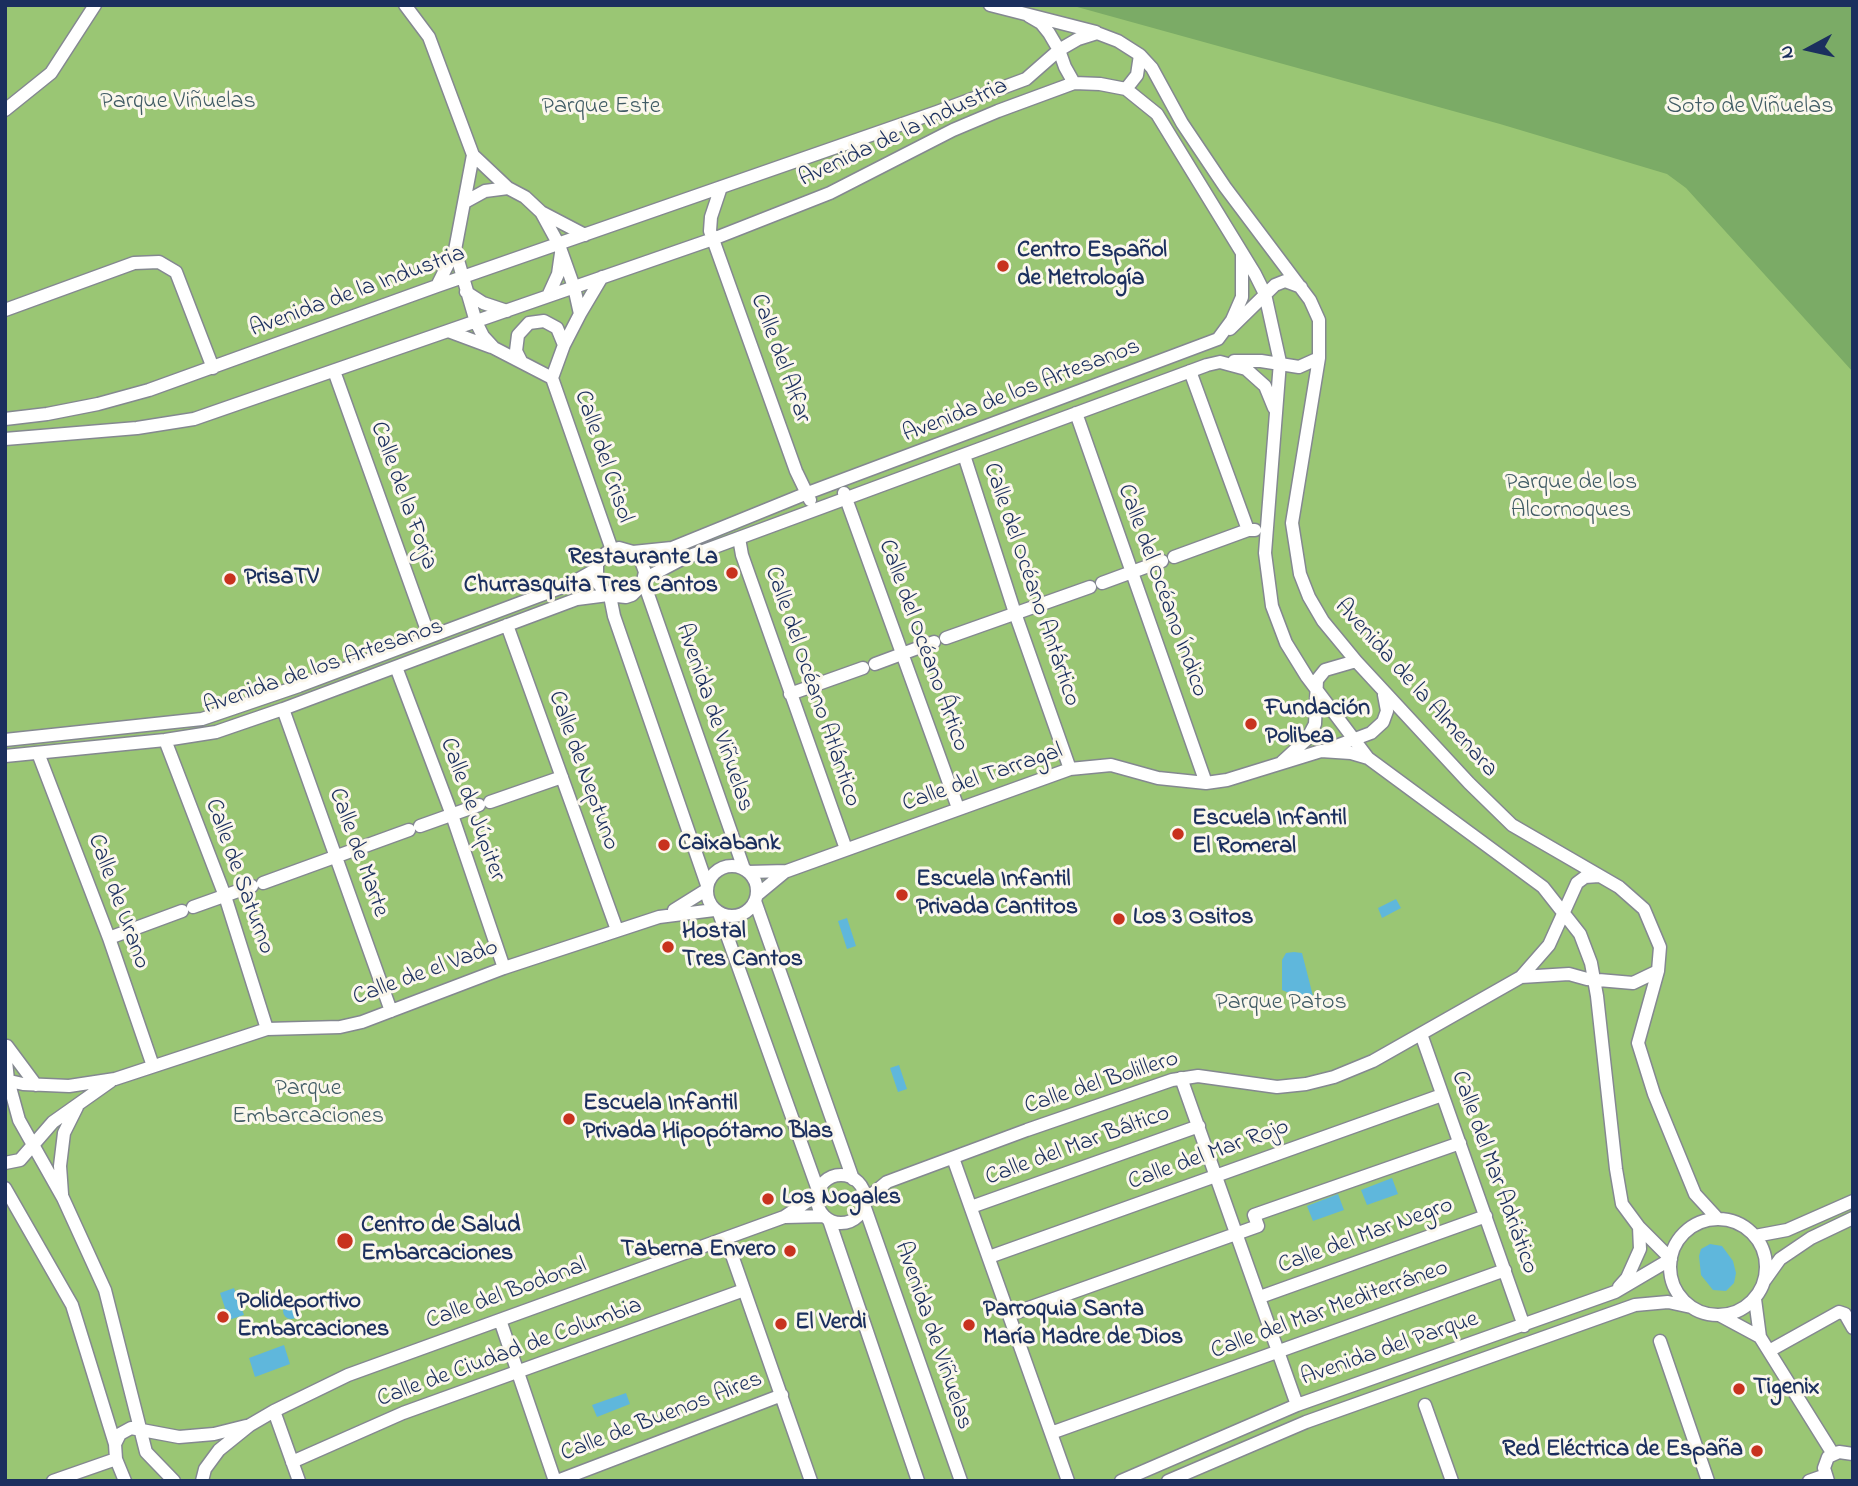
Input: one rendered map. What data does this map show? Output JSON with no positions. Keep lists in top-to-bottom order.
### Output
{
  "streets": {
    "street": [
      "Avenida de la Industria",
      "Calle del Alfar",
      "Avenida de los Artesanos",
      "Calle del Crisol",
      "Calle de la Forja",
      "Calle del Océano Antártico",
      "Calle del Océano Índico",
      "Calle del Océano Ártico",
      "Calle del Océano Atlántico",
      "Avenida de la Almenara",
      "Avenida de Viñuelas",
      "Calle de Neptuno",
      "Calle del Tarragal",
      "Calle de Júpiter",
      "Calle de Marte",
      "Calle de Saturno",
      "Calle de Urano",
      "Calle de el Vado",
      "Calle del Bolillero",
      "Calle del Mar Báltico",
      "Calle del Mar Rojo",
      "Calle del Mar Adriático",
      "Calle del Mar Negro",
      "Calle del Bodonal",
      "Calle del Mar Mediterráneo",
      "Avenida del Parque",
      "Calle de Ciudad de Columbia",
      "Calle de Buenos Aires"
    ]
  },
  "crossings": [
    ["Avenida de la Industria", "Calle del Alfar"],
    ["Avenida de la Industria", "Calle de la Forja"],
    ["Calle del Alfar", "Avenida de los Artesanos"],
    ["Avenida de los Artesanos", "Calle del Crisol"],
    ["Avenida de los Artesanos", "Calle de la Forja"],
    ["Avenida de los Artesanos", "Calle del Océano Antártico"],
    ["Avenida de los Artesanos", "Calle del Océano Índico"],
    ["Avenida de los Artesanos", "Calle del Océano Ártico"],
    ["Avenida de los Artesanos", "Calle del Océano Atlántico"],
    ["Avenida de los Artesanos", "Avenida de la Almenara"],
    ["Avenida de los Artesanos", "Avenida de Viñuelas"],
    ["Avenida de los Artesanos", "Calle de Neptuno"],
    ["Avenida de los Artesanos", "Calle de Júpiter"],
    ["Avenida de los Artesanos", "Calle de Marte"],
    ["Avenida de los Artesanos", "Calle de Saturno"],
    ["Avenida de los Artesanos", "Calle de Urano"],
    ["Calle del Crisol", "Avenida de Viñuelas"],
    ["Calle del Océano Antártico", "Calle del Tarragal"],
    ["Calle del Océano Índico", "Calle del Tarragal"],
    ["Calle del Océano Ártico", "Calle del Tarragal"],
    ["Calle del Océano Atlántico", "Calle del Tarragal"],
    ["Avenida de la Almenara", "Calle del Tarragal"],
    ["Avenida de la Almenara", "Avenida del Parque"],
    ["Avenida de Viñuelas", "Calle del Tarragal"],
    ["Avenida de Viñuelas", "Calle del Bodonal"],
    ["Calle de Neptuno", "Calle de el Vado"],
    ["Calle de Júpiter", "Calle de el Vado"],
    ["Calle de Marte", "Calle de el Vado"],
    ["Calle de Saturno", "Calle de el Vado"],
    ["Calle de Urano", "Calle de el Vado"],
    ["Calle del Bolillero", "Calle del Mar Adriático"],
    ["Calle del Mar Rojo", "Calle del Mar Adriático"],
    ["Calle del Mar Adriático", "Calle del Mar Negro"],
    ["Calle del Mar Adriático", "Calle del Mar Mediterráneo"],
    ["Calle del Mar Adriático", "Avenida del Parque"]
  ],
  "parks": [
    "Parque Viñuelas",
    "Parque Este",
    "Soto de Viñuelas",
    "Parque de los Alcornoques",
    "Parque Patos",
    "Parque Embarcaciones"
  ],
  "places": [
    "Centro Español de Metrología",
    "Restaurante La Churrasquita Tres Cantos",
    "PrisaTV",
    "Fundación Polibea",
    "Escuela Infantil El Romeral",
    "Caixabank",
    "Escuela Infantil Privada Cantitos",
    "Los 3 Ositos",
    "Hostal Tres Cantos",
    "Escuela Infantil Privada Hipopótamo Blas",
    "Los Nogales",
    "Centro de Salud Embarcaciones",
    "Taberna Envero",
    "Polideportivo Embarcaciones",
    "El Verdi",
    "Parroquia Santa María Madre de Dios",
    "Tigenix",
    "Red Eléctrica de España"
  ],
  "north": "left"
}
